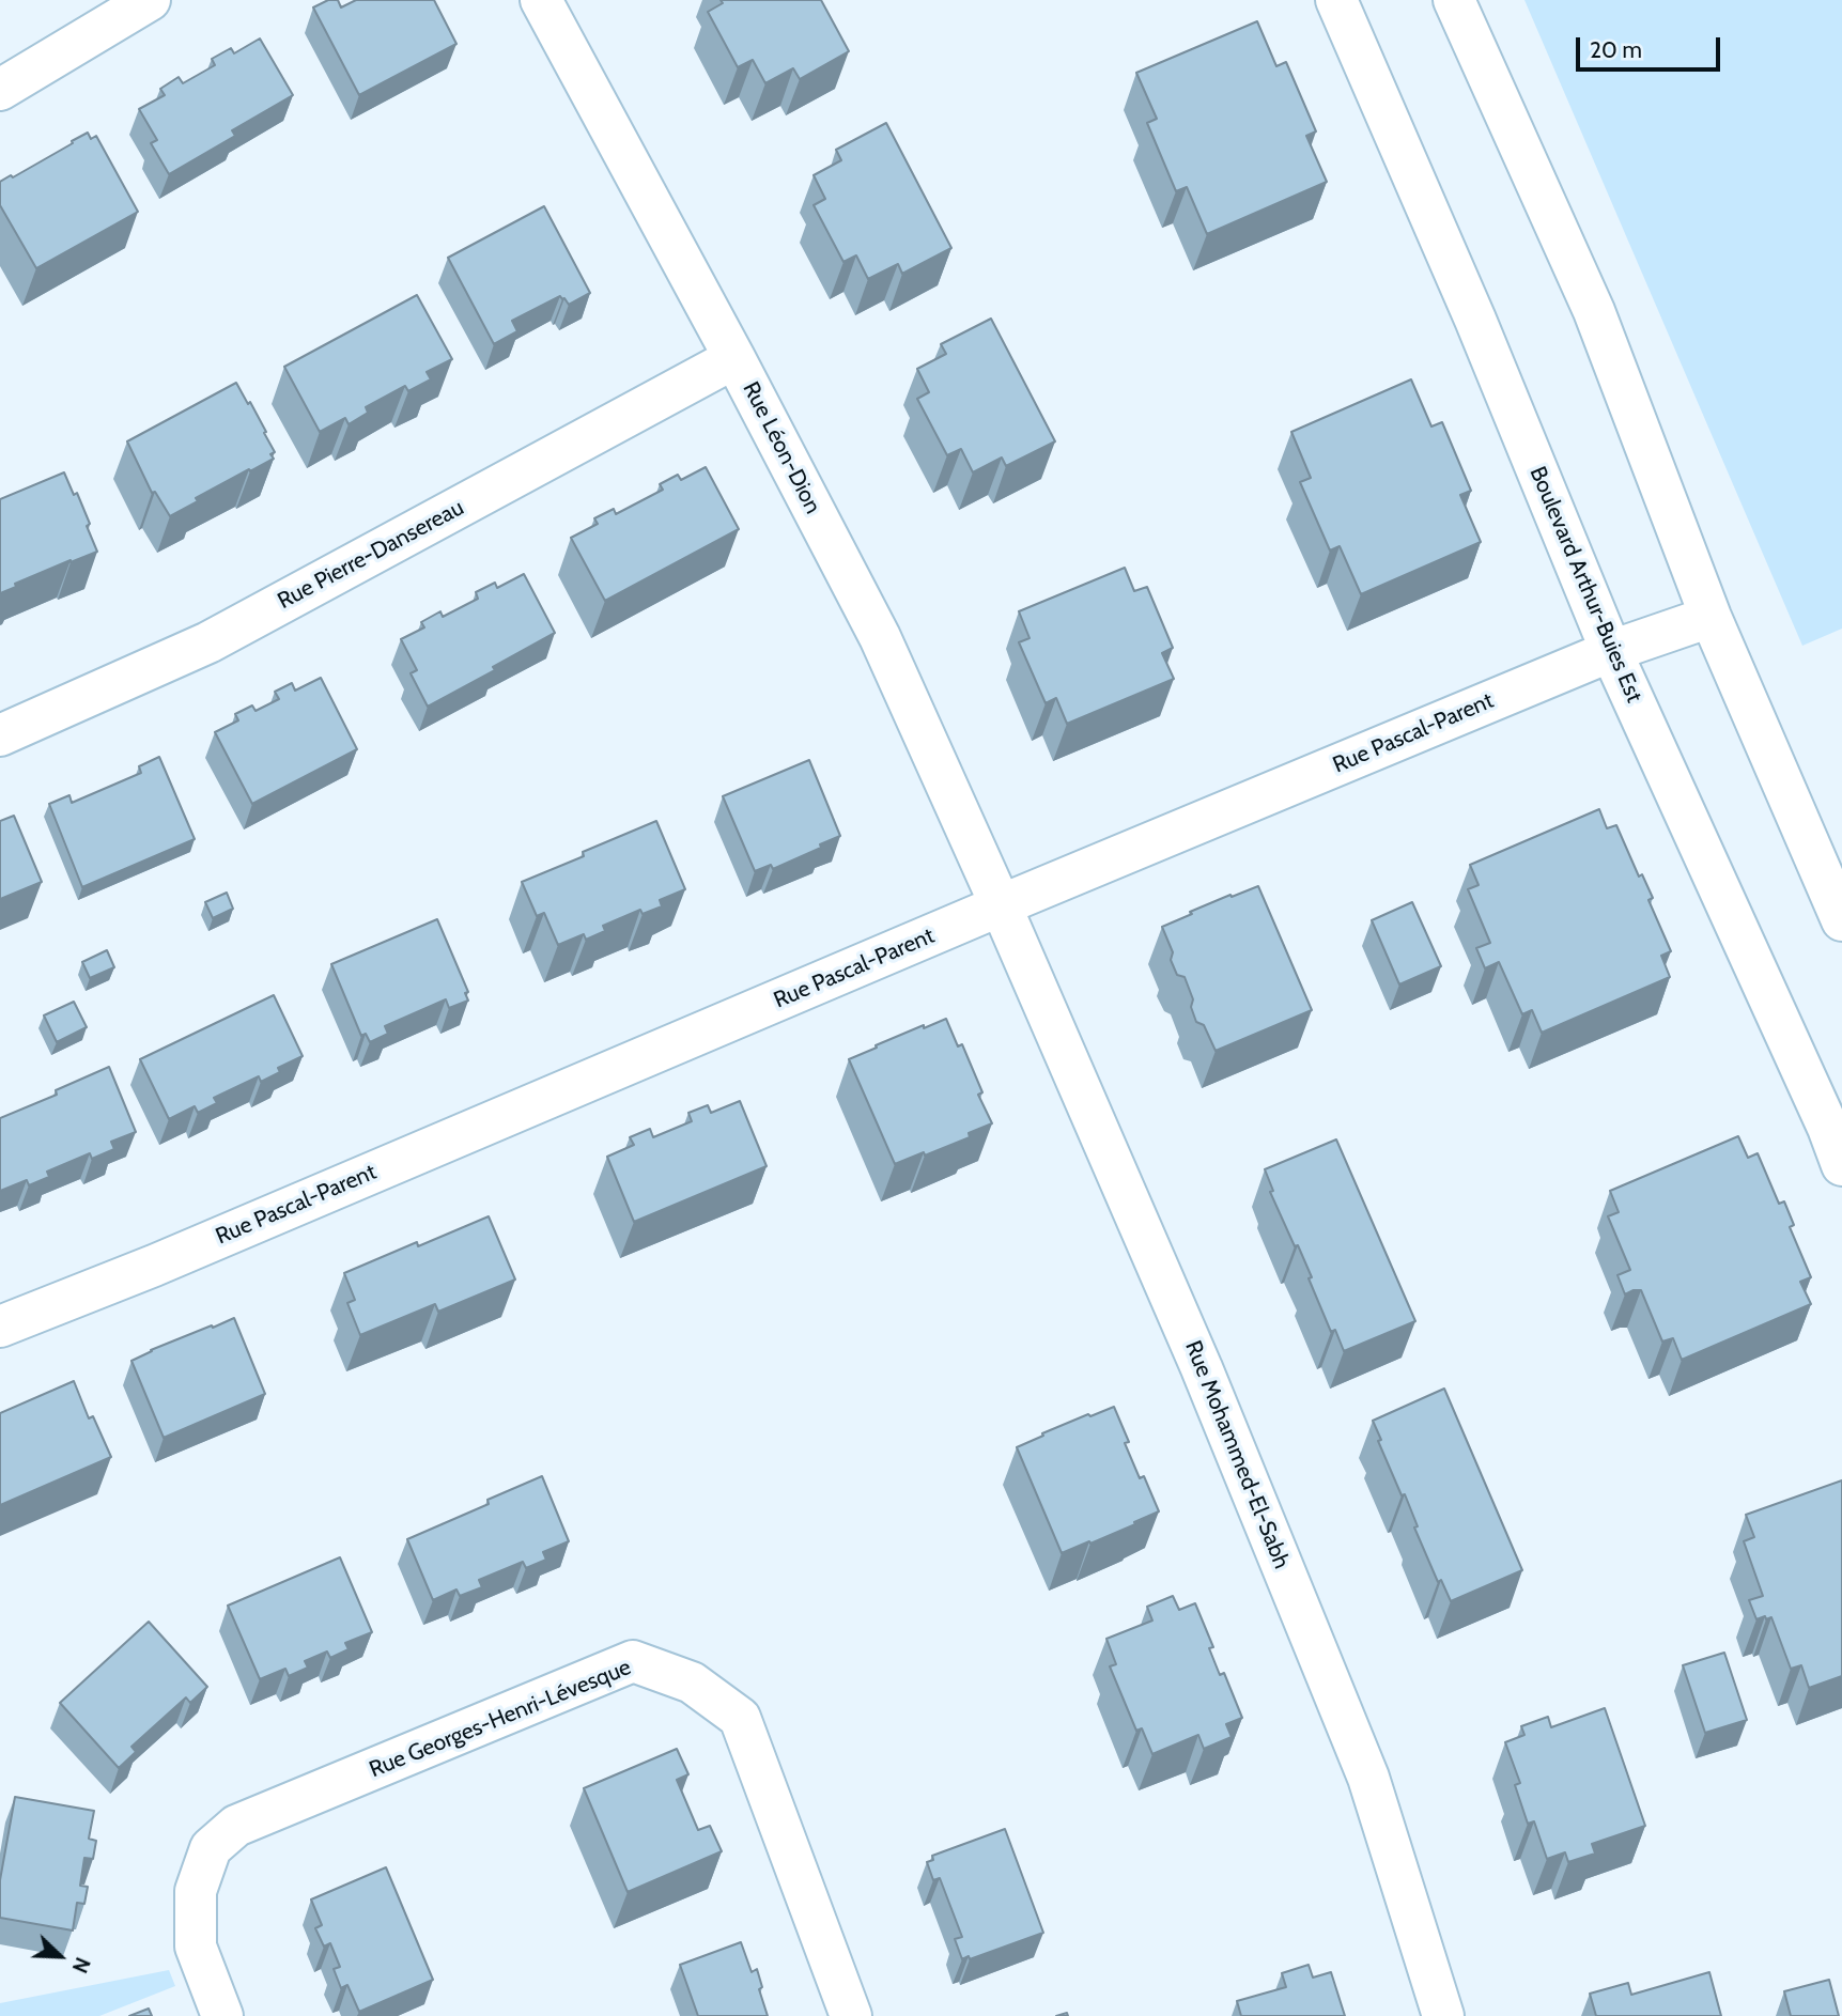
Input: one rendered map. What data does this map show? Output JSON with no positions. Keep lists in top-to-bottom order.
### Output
{
  "streets": {
    "street": [
      "Rue Léon-Dion",
      "Rue Pierre-Dansereau",
      "Boulevard Arthur-Buies Est",
      "Rue Pascal-Parent",
      "Rue Mohammed-El-Sabh",
      "Rue Georges-Henri-Lévesque"
    ]
  },
  "crossings": [
    ["Rue Léon-Dion", "Rue Pierre-Dansereau"],
    ["Rue Léon-Dion", "Rue Pascal-Parent"],
    ["Rue Léon-Dion", "Rue Mohammed-El-Sabh"],
    ["Boulevard Arthur-Buies Est", "Rue Pascal-Parent"],
    ["Rue Pascal-Parent", "Rue Mohammed-El-Sabh"]
  ],
  "scale_bar": "20 m",
  "north": "bottom right"
}
